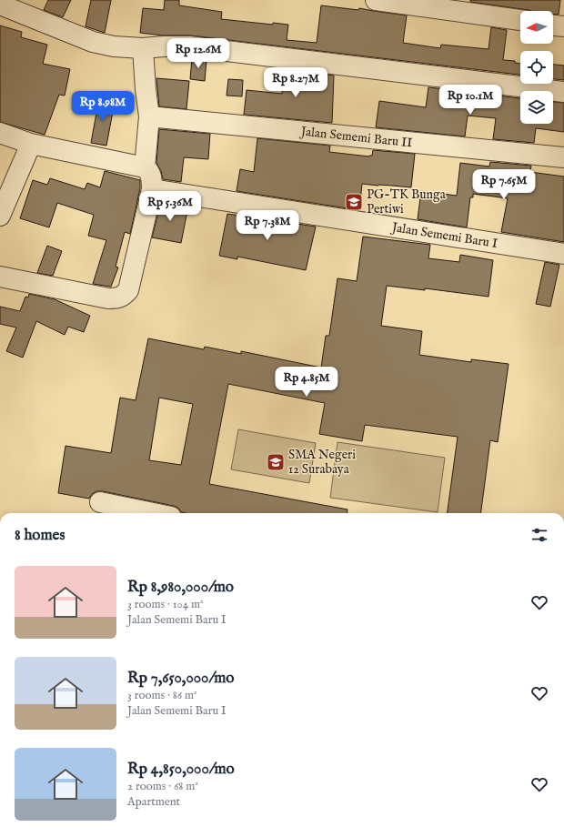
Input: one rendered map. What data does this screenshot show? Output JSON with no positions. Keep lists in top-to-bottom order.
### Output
{
  "streets": {
    "street": ["Jalan Sememi Baru II", "Jalan Sememi Baru I"]
  },
  "places": {
    "school or university": ["PG-TK Bunga Pertiwi", "SMA Negeri 12 Surabaya"]
  },
  "north": "left",
  "page": {
    "price": [
      "Rp 12.6M",
      "Rp 8.27M",
      "Rp 10.1M",
      "Rp 8.98M",
      "Rp 7.65M",
      "Rp 5.36M",
      "Rp 7.38M",
      "Rp 4.85M"
    ],
    "heading": "8 homes",
    "list": [
      {
        "name": "Rp 8,980,000/mo",
        "note": "3 rooms · 104 m² · Jalan Sememi Baru I"
      },
      {
        "name": "Rp 7,650,000/mo",
        "note": "3 rooms · 86 m² · Jalan Sememi Baru I"
      },
      {
        "name": "Rp 4,850,000/mo",
        "note": "2 rooms · 68 m² · Apartment"
      }
    ]
  }
}
